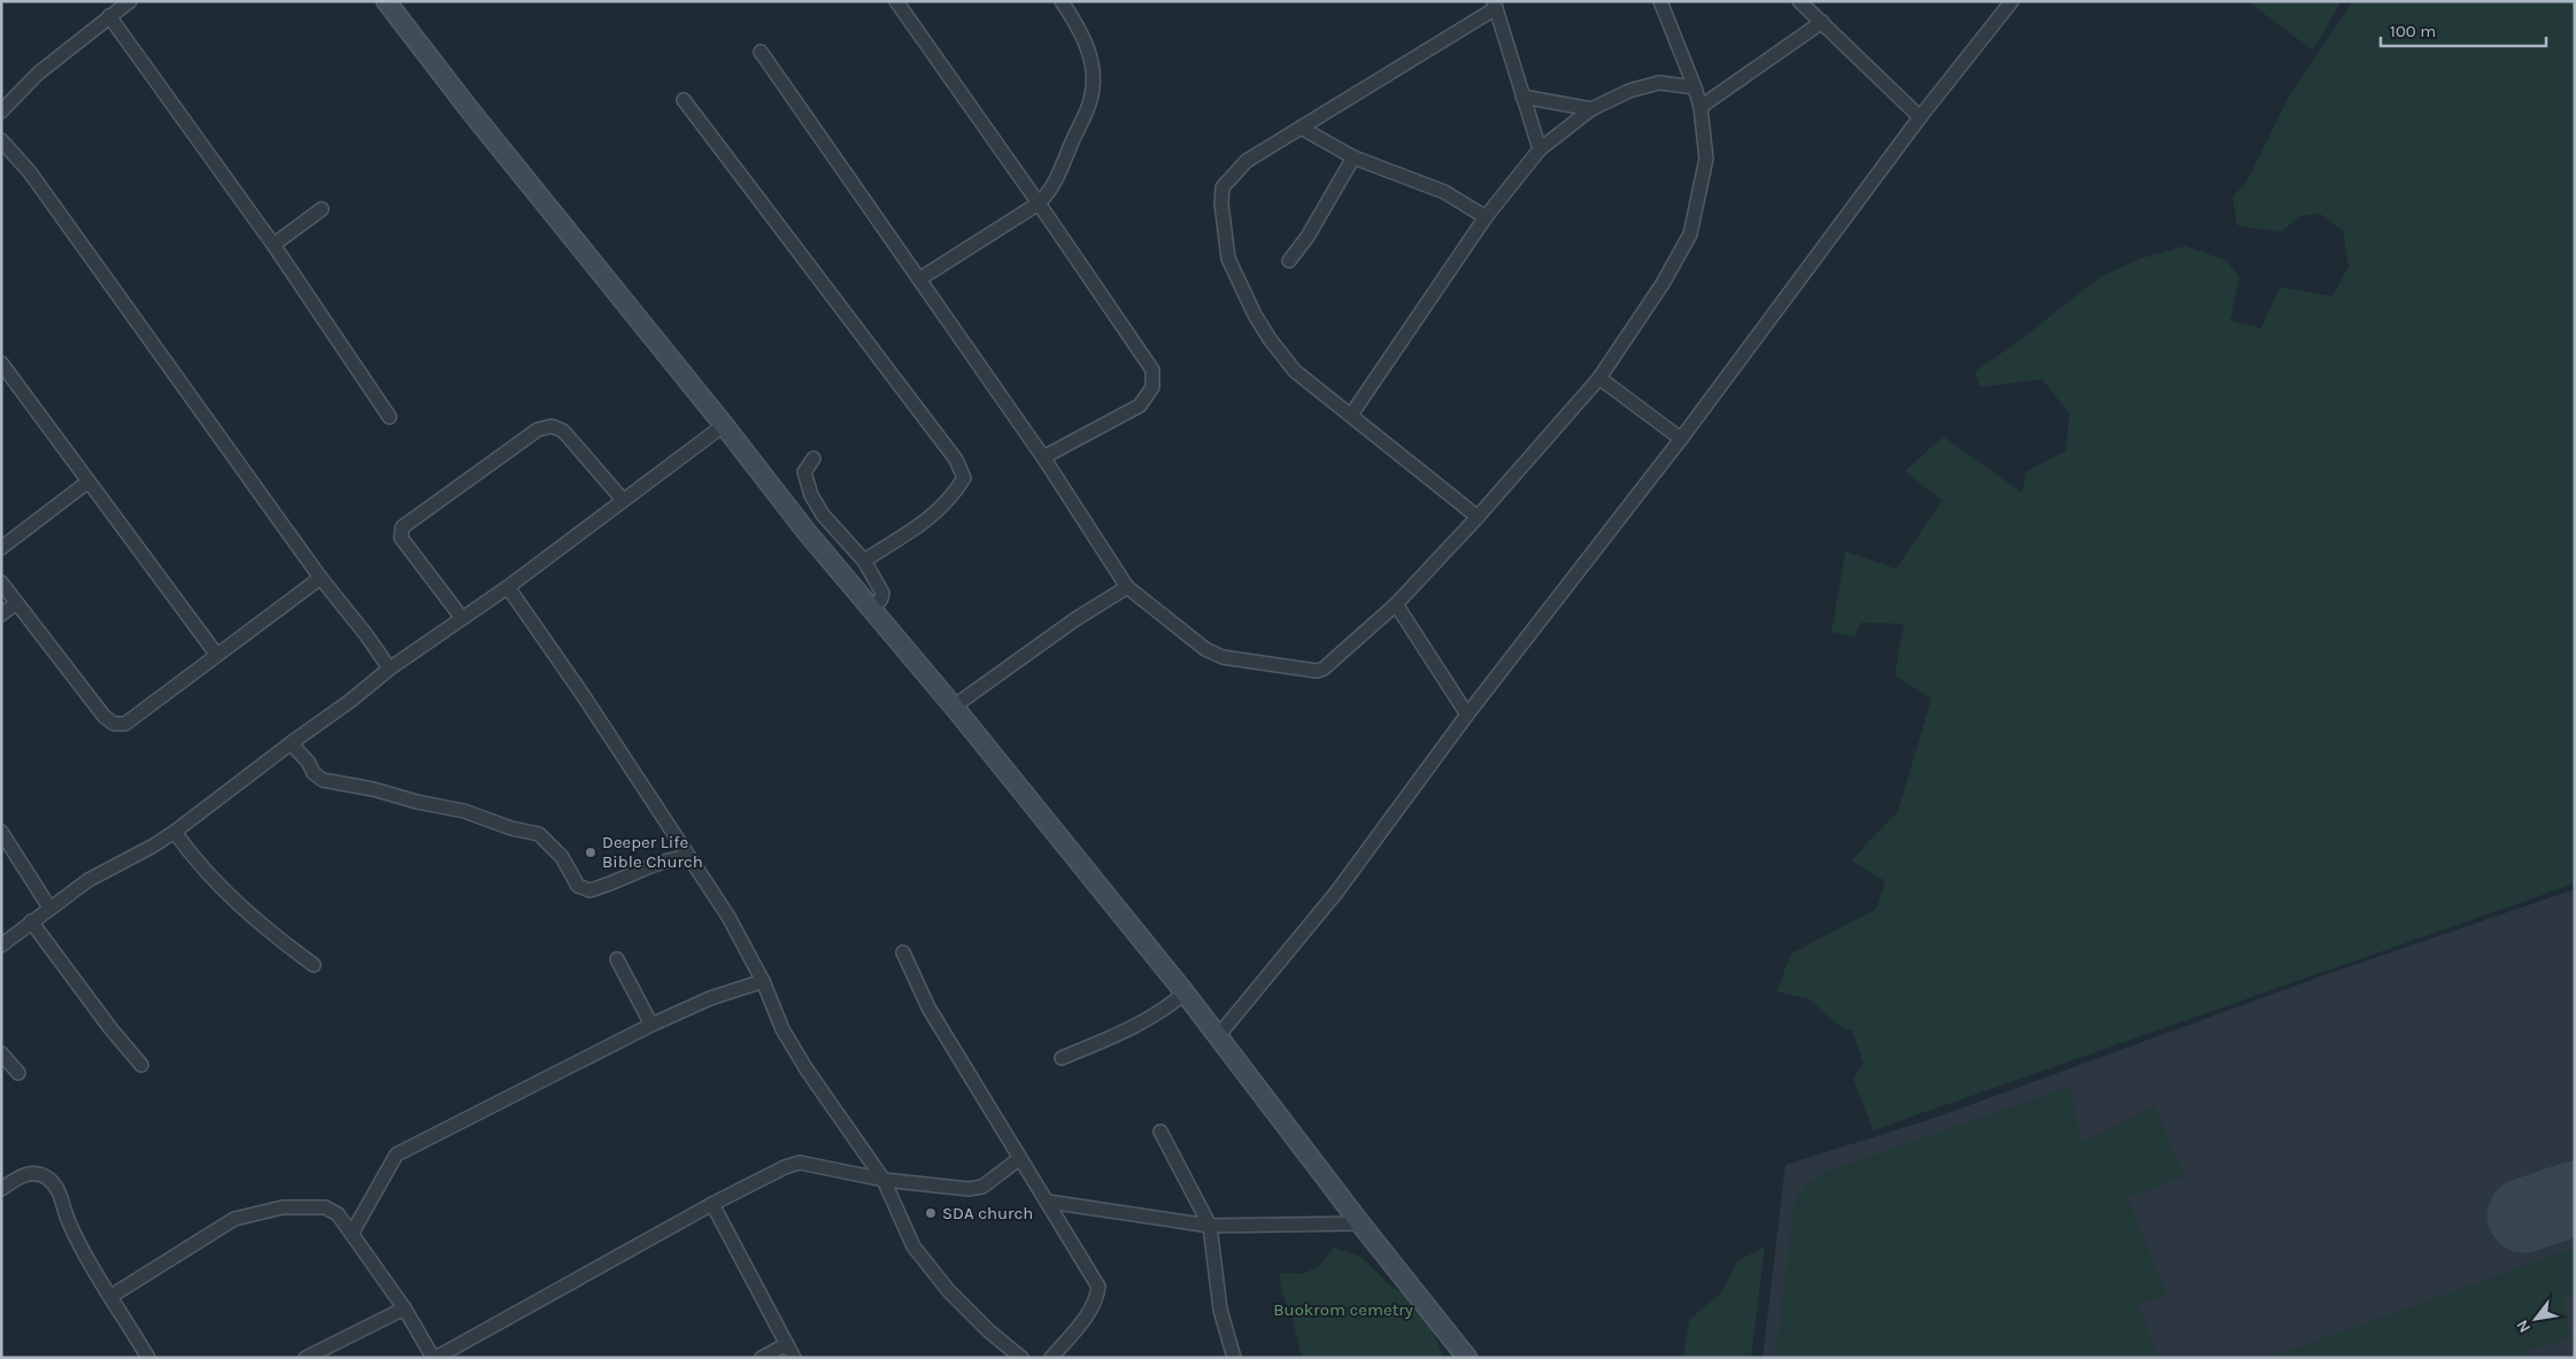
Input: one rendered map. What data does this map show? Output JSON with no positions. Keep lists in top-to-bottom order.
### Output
{
  "parks": ["Buokrom cemetry"],
  "places": ["Deeper Life Bible Church", "SDA church"],
  "scale_bar": "100 m",
  "north": "bottom left"
}
